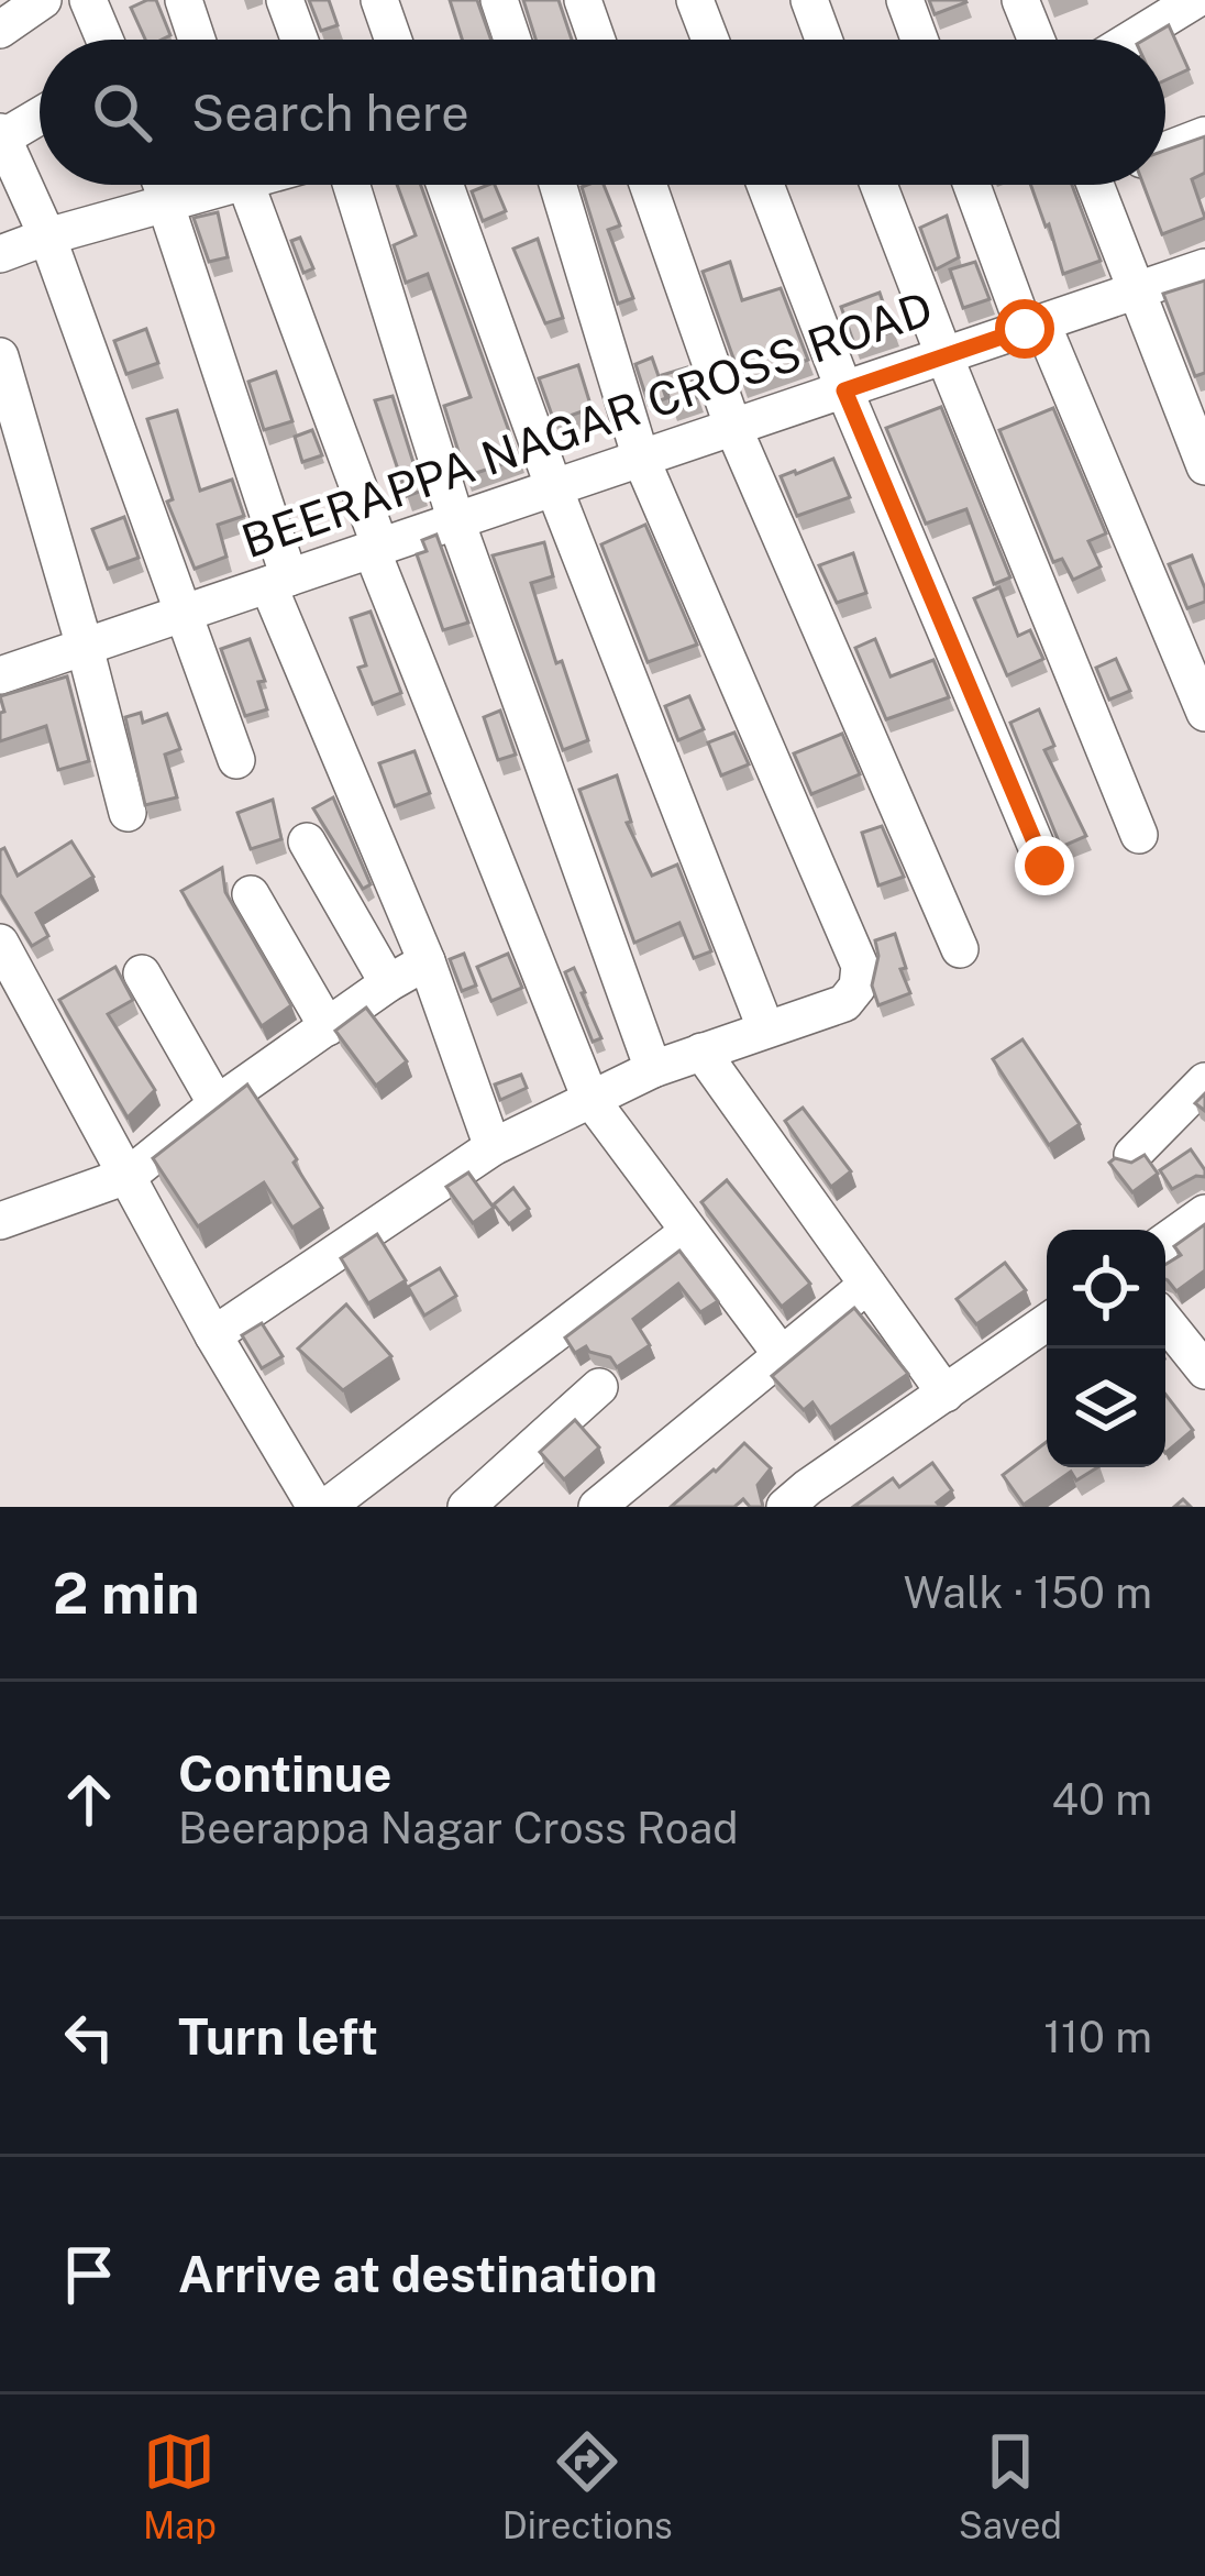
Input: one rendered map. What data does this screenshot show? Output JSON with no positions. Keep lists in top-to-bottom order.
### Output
{
  "streets": {
    "street": ["BEERAPPA NAGAR CROSS ROAD"]
  },
  "page": {
    "search": "Search here",
    "heading": ["2 min", "Walk · 150 m"],
    "list": [
      ["Continue", "Beerappa Nagar Cross Road", "40 m"],
      ["Turn left", "110 m"],
      "Arrive at destination"
    ],
    "nav": ["Map", "Directions", "Saved"]
  }
}
